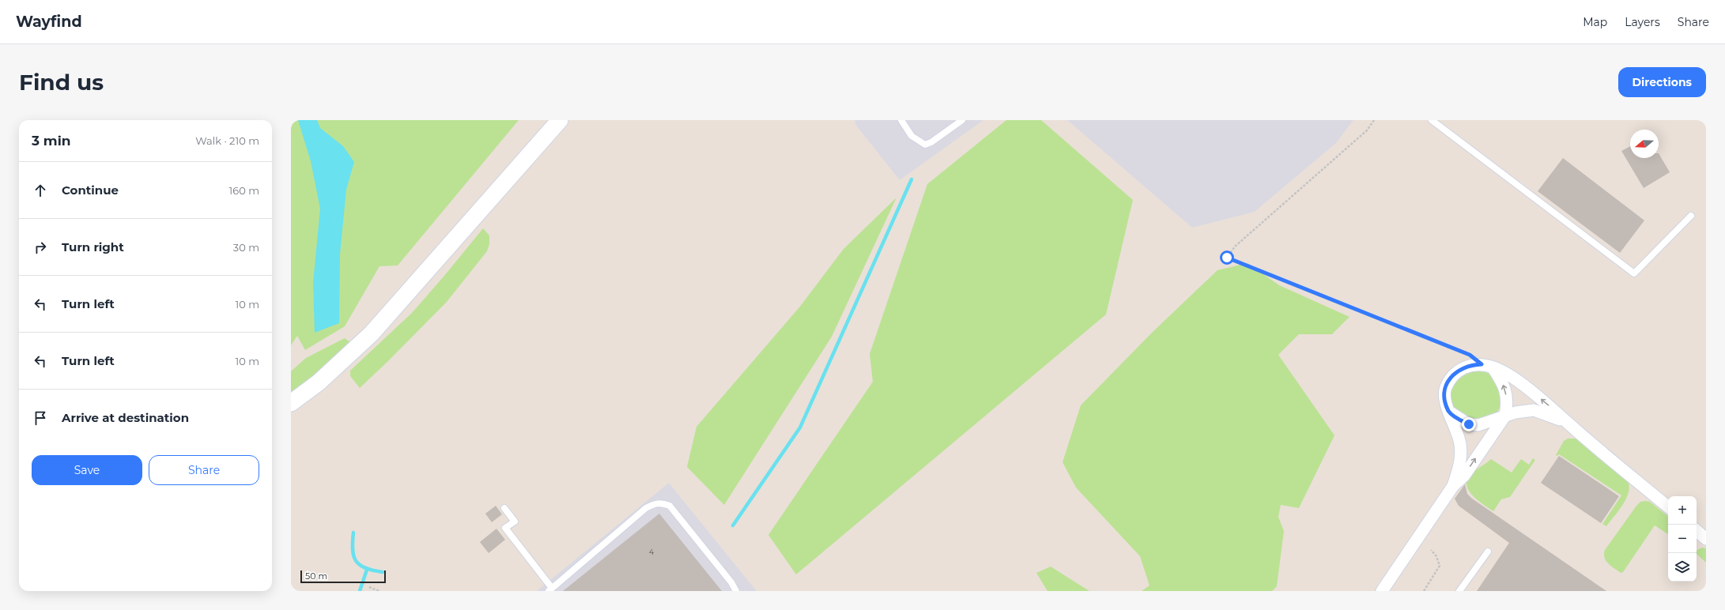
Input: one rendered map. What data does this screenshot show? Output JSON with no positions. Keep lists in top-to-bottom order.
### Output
{
  "house_numbers": ["4"],
  "scale_bar": "50 m",
  "north": "left",
  "page": {
    "header": "Wayfind",
    "nav": ["Map", "Layers", "Share"],
    "buttons": [
      "Directions",
      ["Save", "Share"]
    ],
    "title": "Find us",
    "heading": ["3 min", "Walk · 210 m"],
    "list": [
      ["Continue", "160 m"],
      ["Turn right", "30 m"],
      ["Turn left", "10 m"],
      ["Turn left", "10 m"],
      "Arrive at destination"
    ],
    "map_buttons": ["+", "−"],
    "scale": "50 m"
  }
}
